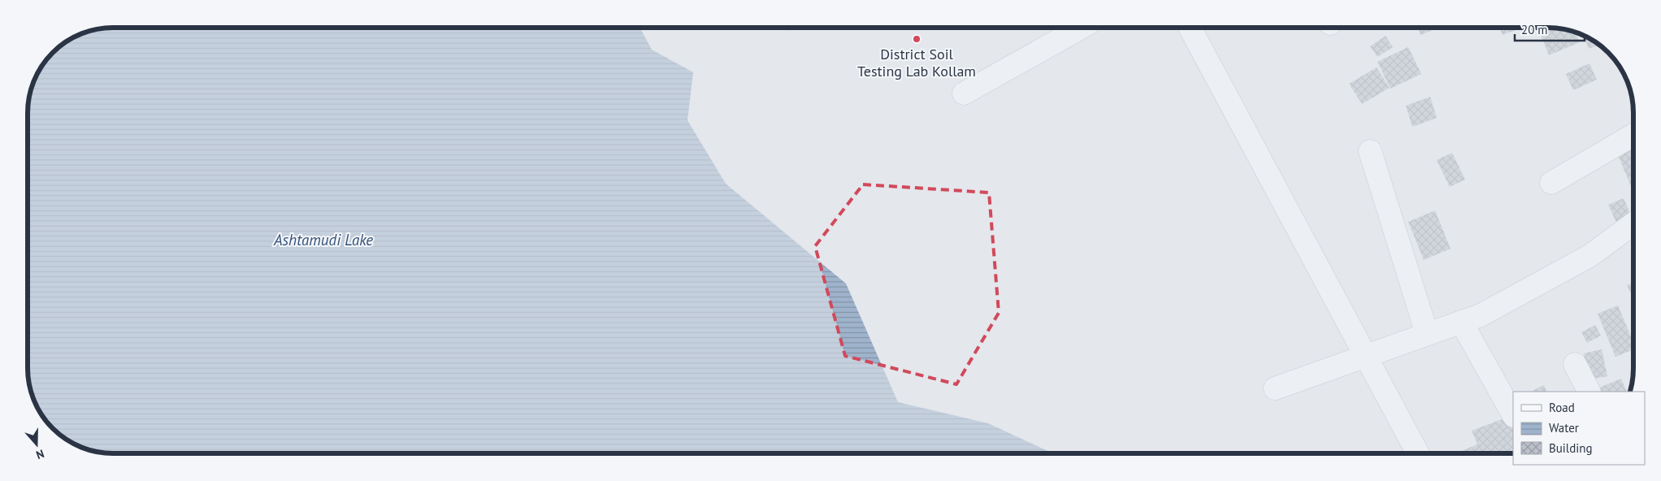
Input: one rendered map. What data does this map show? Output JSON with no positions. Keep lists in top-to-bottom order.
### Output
{
  "water": ["Ashtamudi Lake"],
  "places": ["District Soil Testing Lab Kollam"],
  "legend": ["Road", "Water", "Building"],
  "scale_bar": "20 m",
  "north": "bottom"
}
